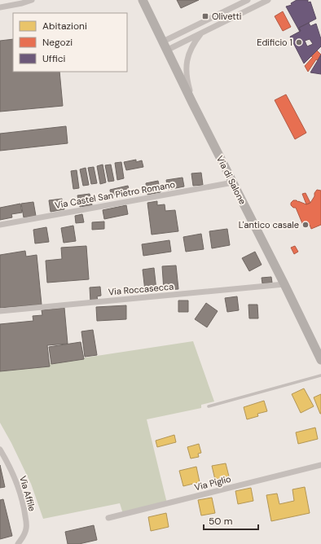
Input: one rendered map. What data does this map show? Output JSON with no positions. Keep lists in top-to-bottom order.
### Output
{
  "streets": {
    "street": [
      "Via di Salone",
      "Via Castel San Pietro Romano",
      "Via Roccasecca",
      "Via Piglio",
      "Via Affile"
    ]
  },
  "crossings": [
    ["Via di Salone", "Via Castel San Pietro Romano"],
    ["Via di Salone", "Via Roccasecca"]
  ],
  "places": {
    "transit": ["Olivetti"],
    "other": ["Edificio 1", "L'antico casale"]
  },
  "legend": ["Abitazioni", "Negozi", "Uffici"],
  "scale_bar": "50 m"
}
